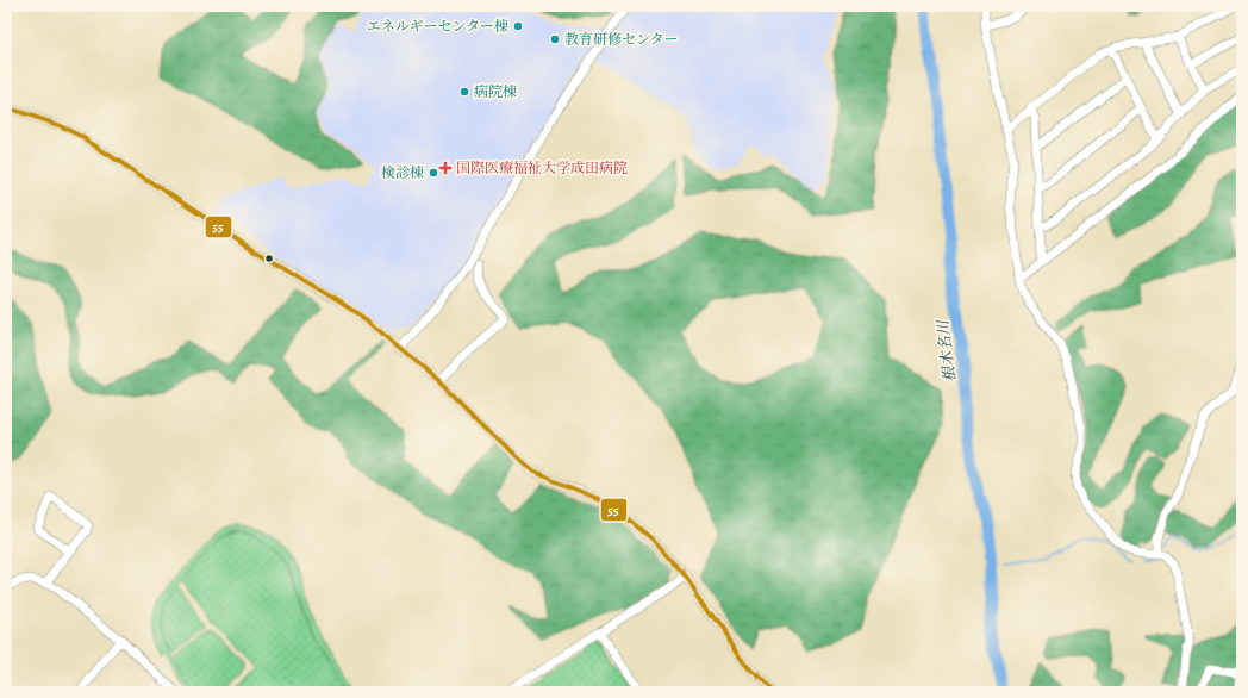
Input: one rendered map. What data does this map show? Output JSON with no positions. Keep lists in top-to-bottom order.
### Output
{
  "water": ["根木名川"],
  "places": {
    "other": [
      "エネルギーセンター棟",
      "教育研修センター",
      "病院棟",
      "検診棟"
    ],
    "health": ["国際医療福祉大学成田病院"]
  },
  "lines": ["transit line 55"]
}
